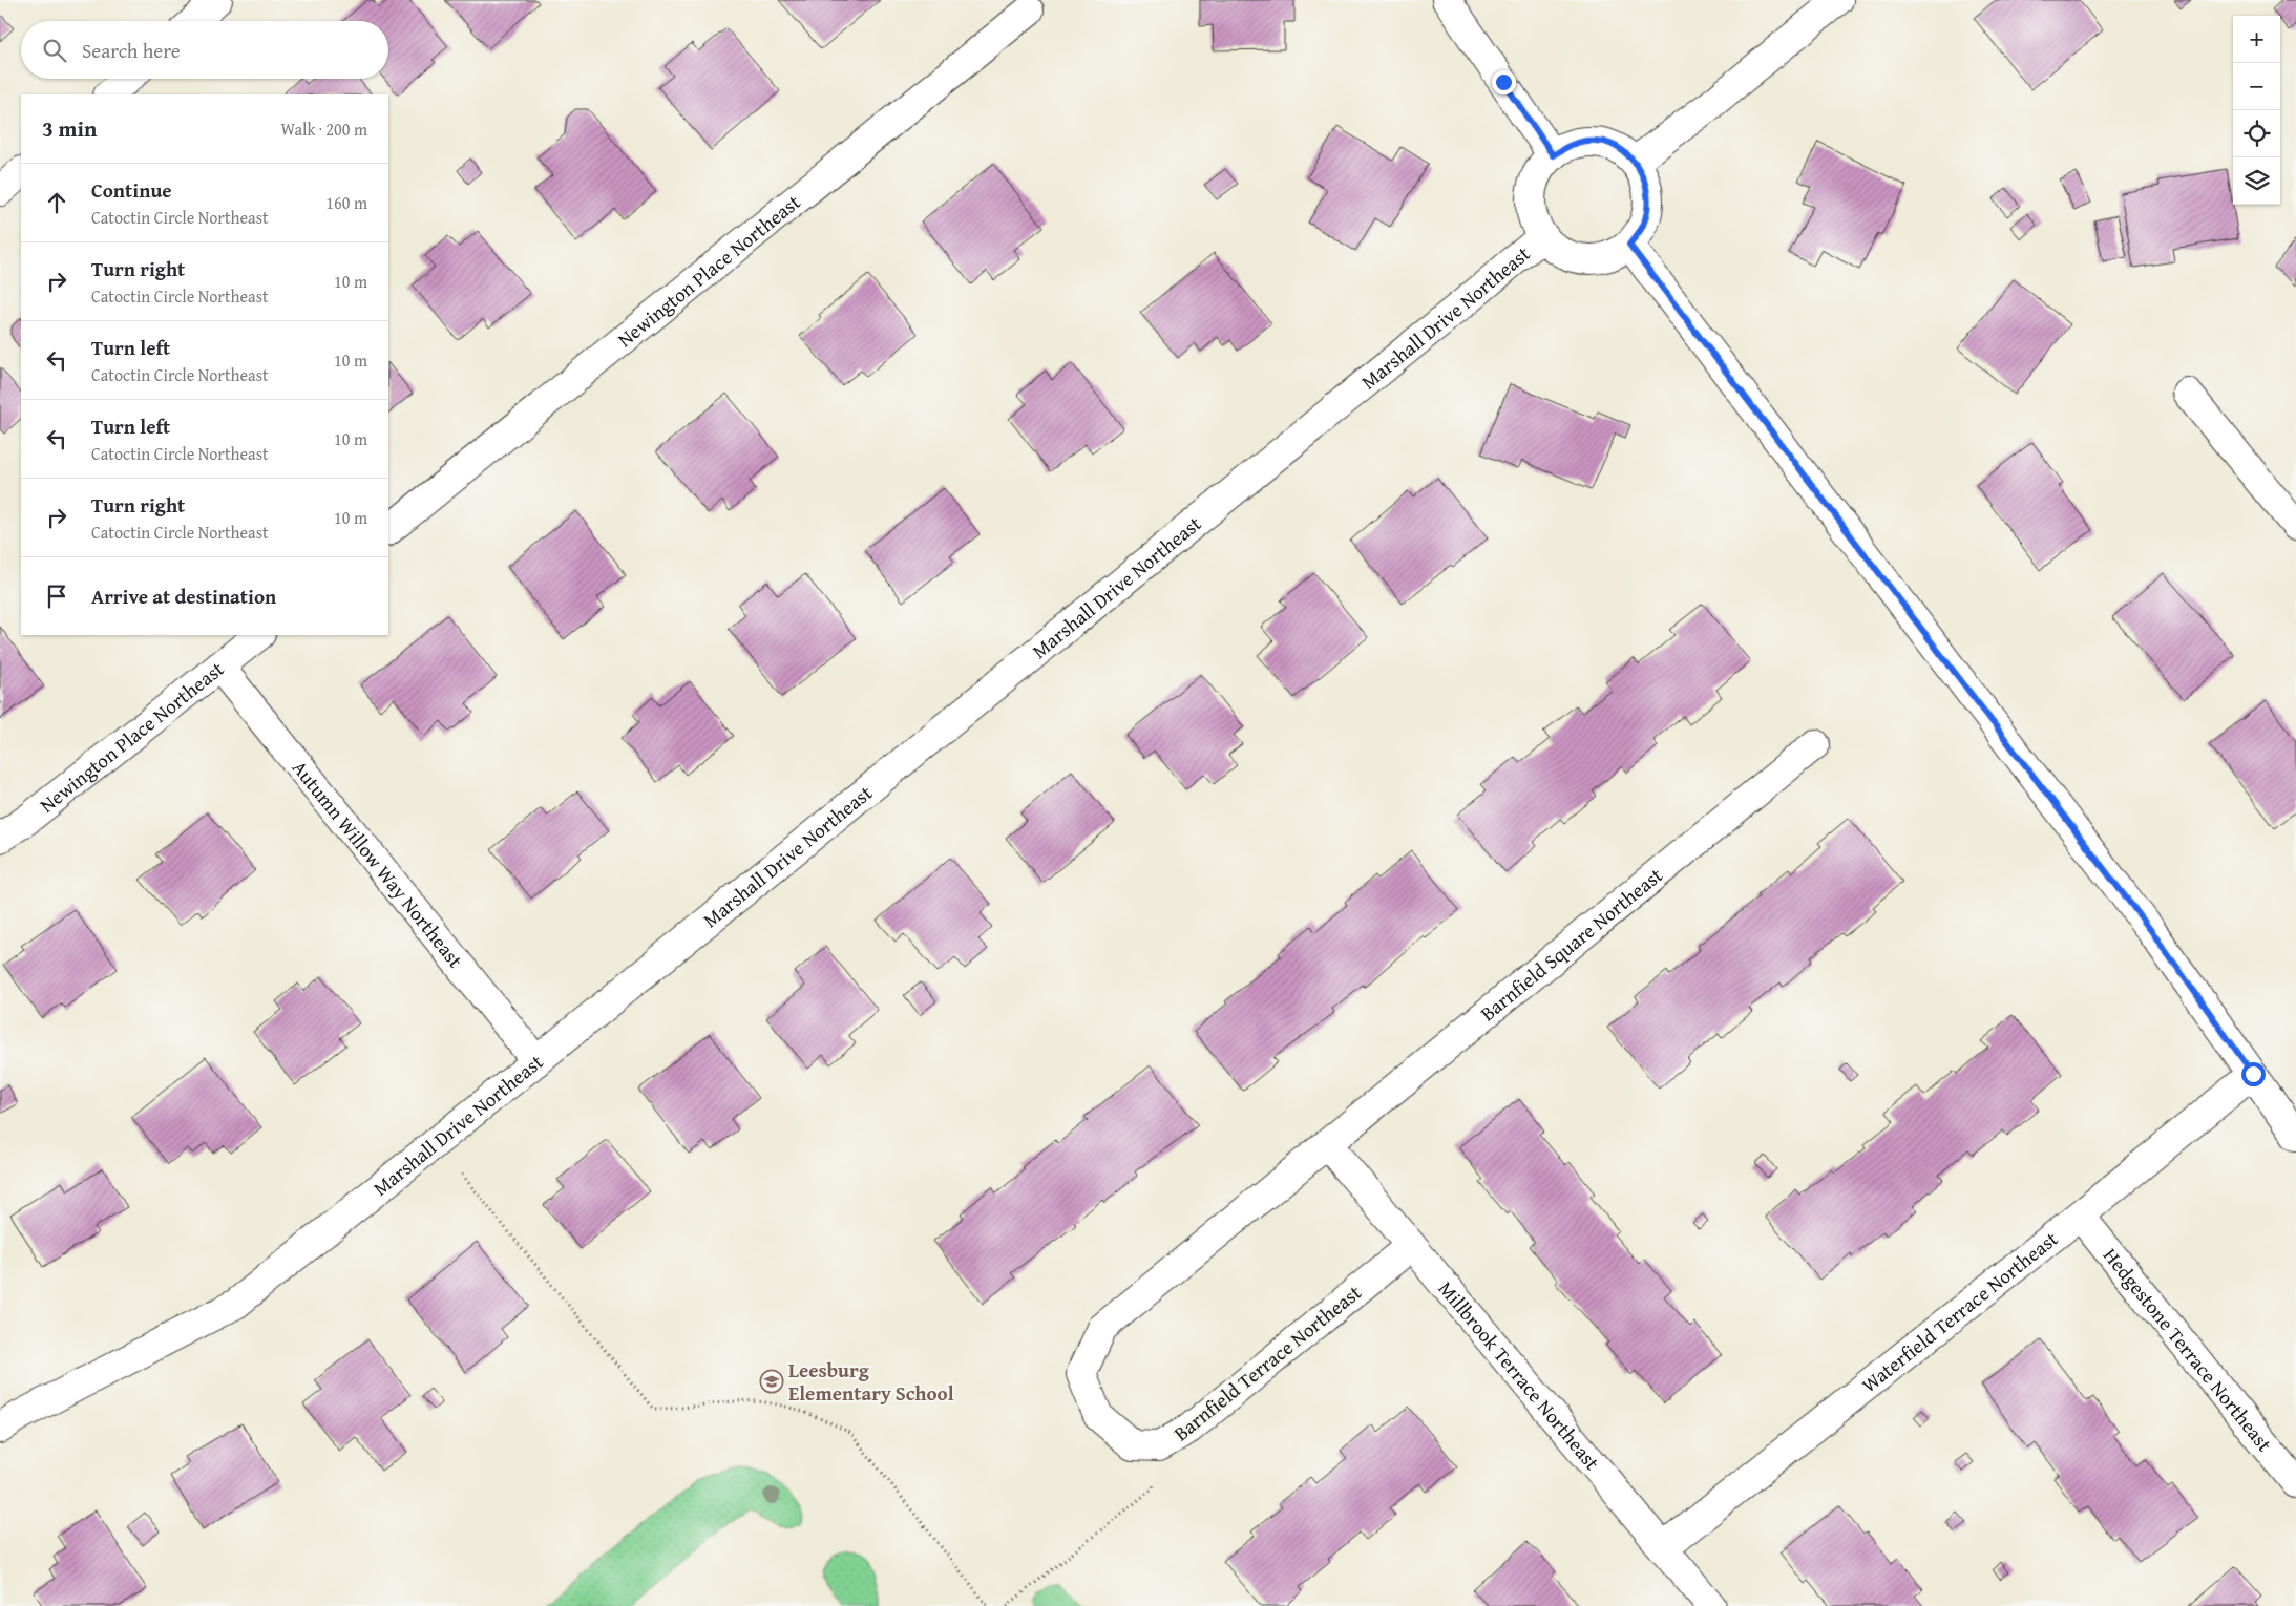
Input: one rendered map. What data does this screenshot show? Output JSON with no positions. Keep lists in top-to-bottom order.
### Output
{
  "streets": {
    "street": [
      "Newington Place Northeast",
      "Marshall Drive Northeast",
      "Autumn Willow Way Northeast",
      "Barnfield Square Northeast",
      "Waterfield Terrace Northeast",
      "Hedgestone Terrace Northeast",
      "Barnfield Terrace Northeast",
      "Millbrook Terrace Northeast"
    ]
  },
  "crossings": [
    ["Newington Place Northeast", "Autumn Willow Way Northeast"],
    ["Marshall Drive Northeast", "Autumn Willow Way Northeast"],
    ["Barnfield Square Northeast", "Barnfield Terrace Northeast"],
    ["Barnfield Square Northeast", "Millbrook Terrace Northeast"],
    ["Waterfield Terrace Northeast", "Hedgestone Terrace Northeast"],
    ["Waterfield Terrace Northeast", "Millbrook Terrace Northeast"],
    ["Barnfield Terrace Northeast", "Millbrook Terrace Northeast"]
  ],
  "places": {
    "school or university": ["Leesburg Elementary School"]
  },
  "page": {
    "map_buttons": ["+", "−"],
    "search": "Search here",
    "heading": ["3 min", "Walk · 200 m"],
    "list": [
      ["Continue", "Catoctin Circle Northeast", "160 m"],
      ["Turn right", "Catoctin Circle Northeast", "10 m"],
      ["Turn left", "Catoctin Circle Northeast", "10 m"],
      ["Turn left", "Catoctin Circle Northeast", "10 m"],
      ["Turn right", "Catoctin Circle Northeast", "10 m"],
      "Arrive at destination"
    ]
  }
}
